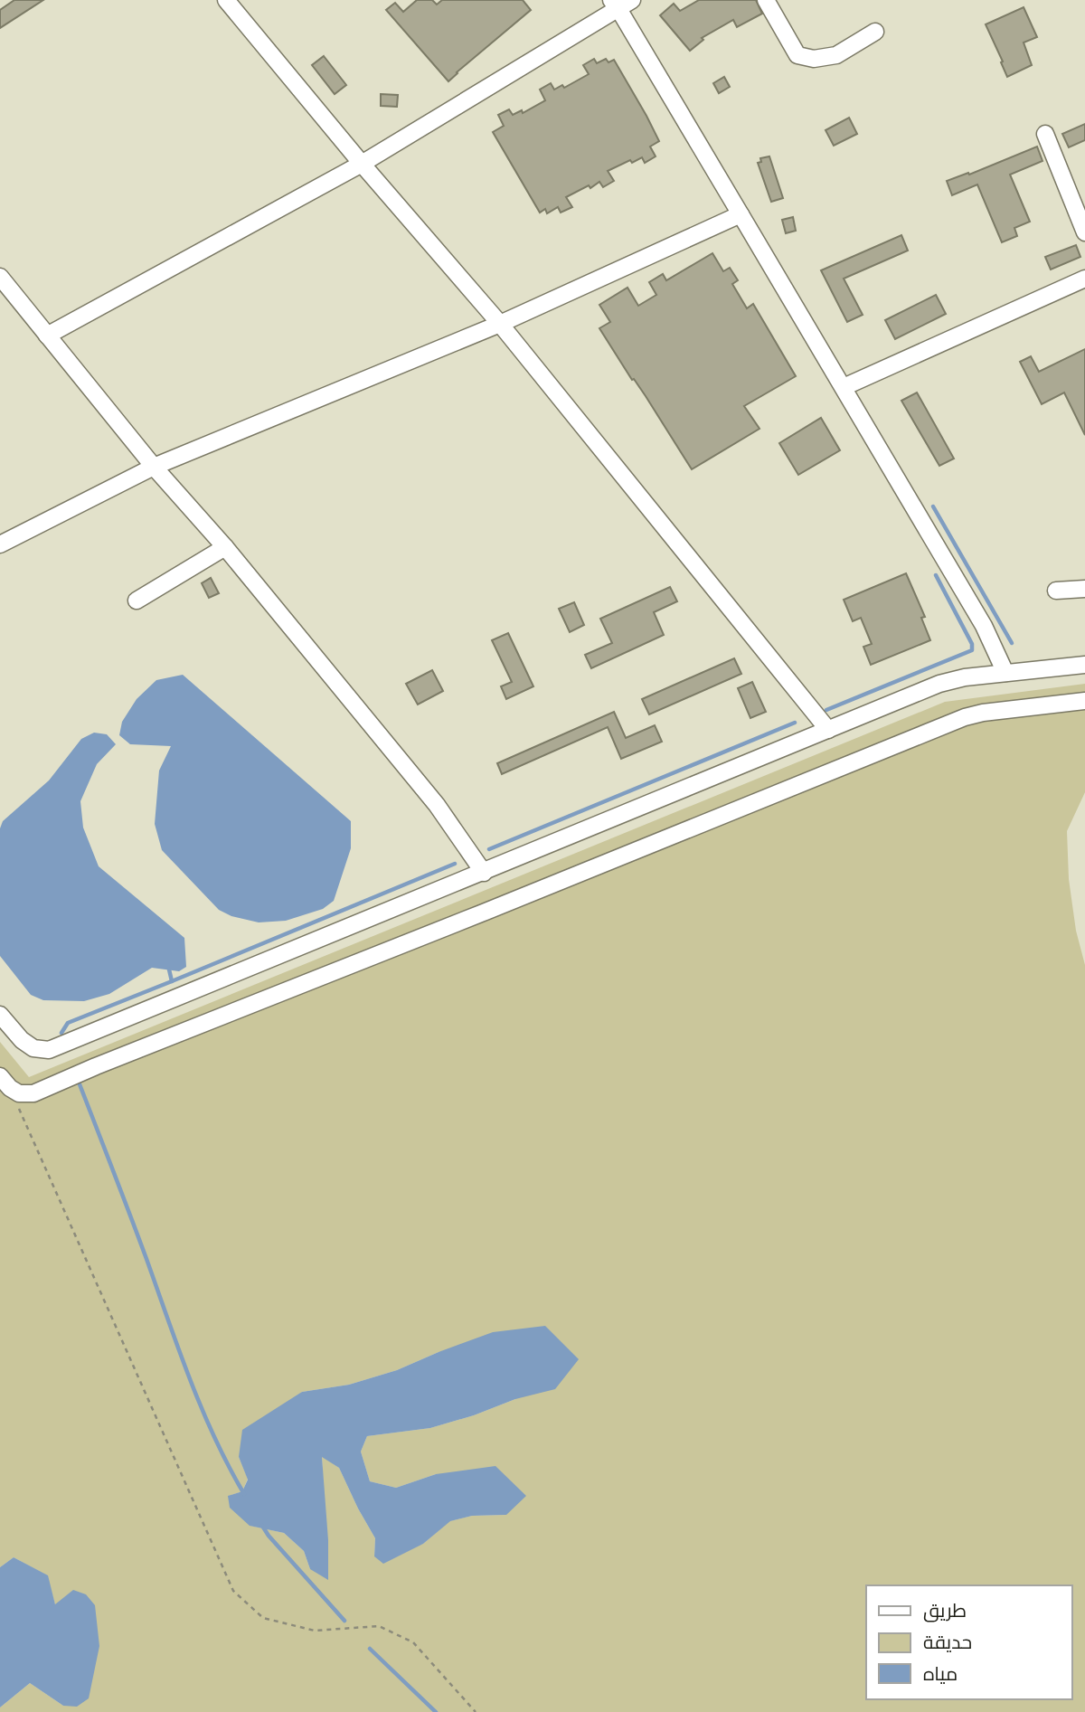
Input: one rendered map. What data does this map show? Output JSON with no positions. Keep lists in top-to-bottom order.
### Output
{
  "legend": ["طريق", "حديقة", "مياه"]
}
